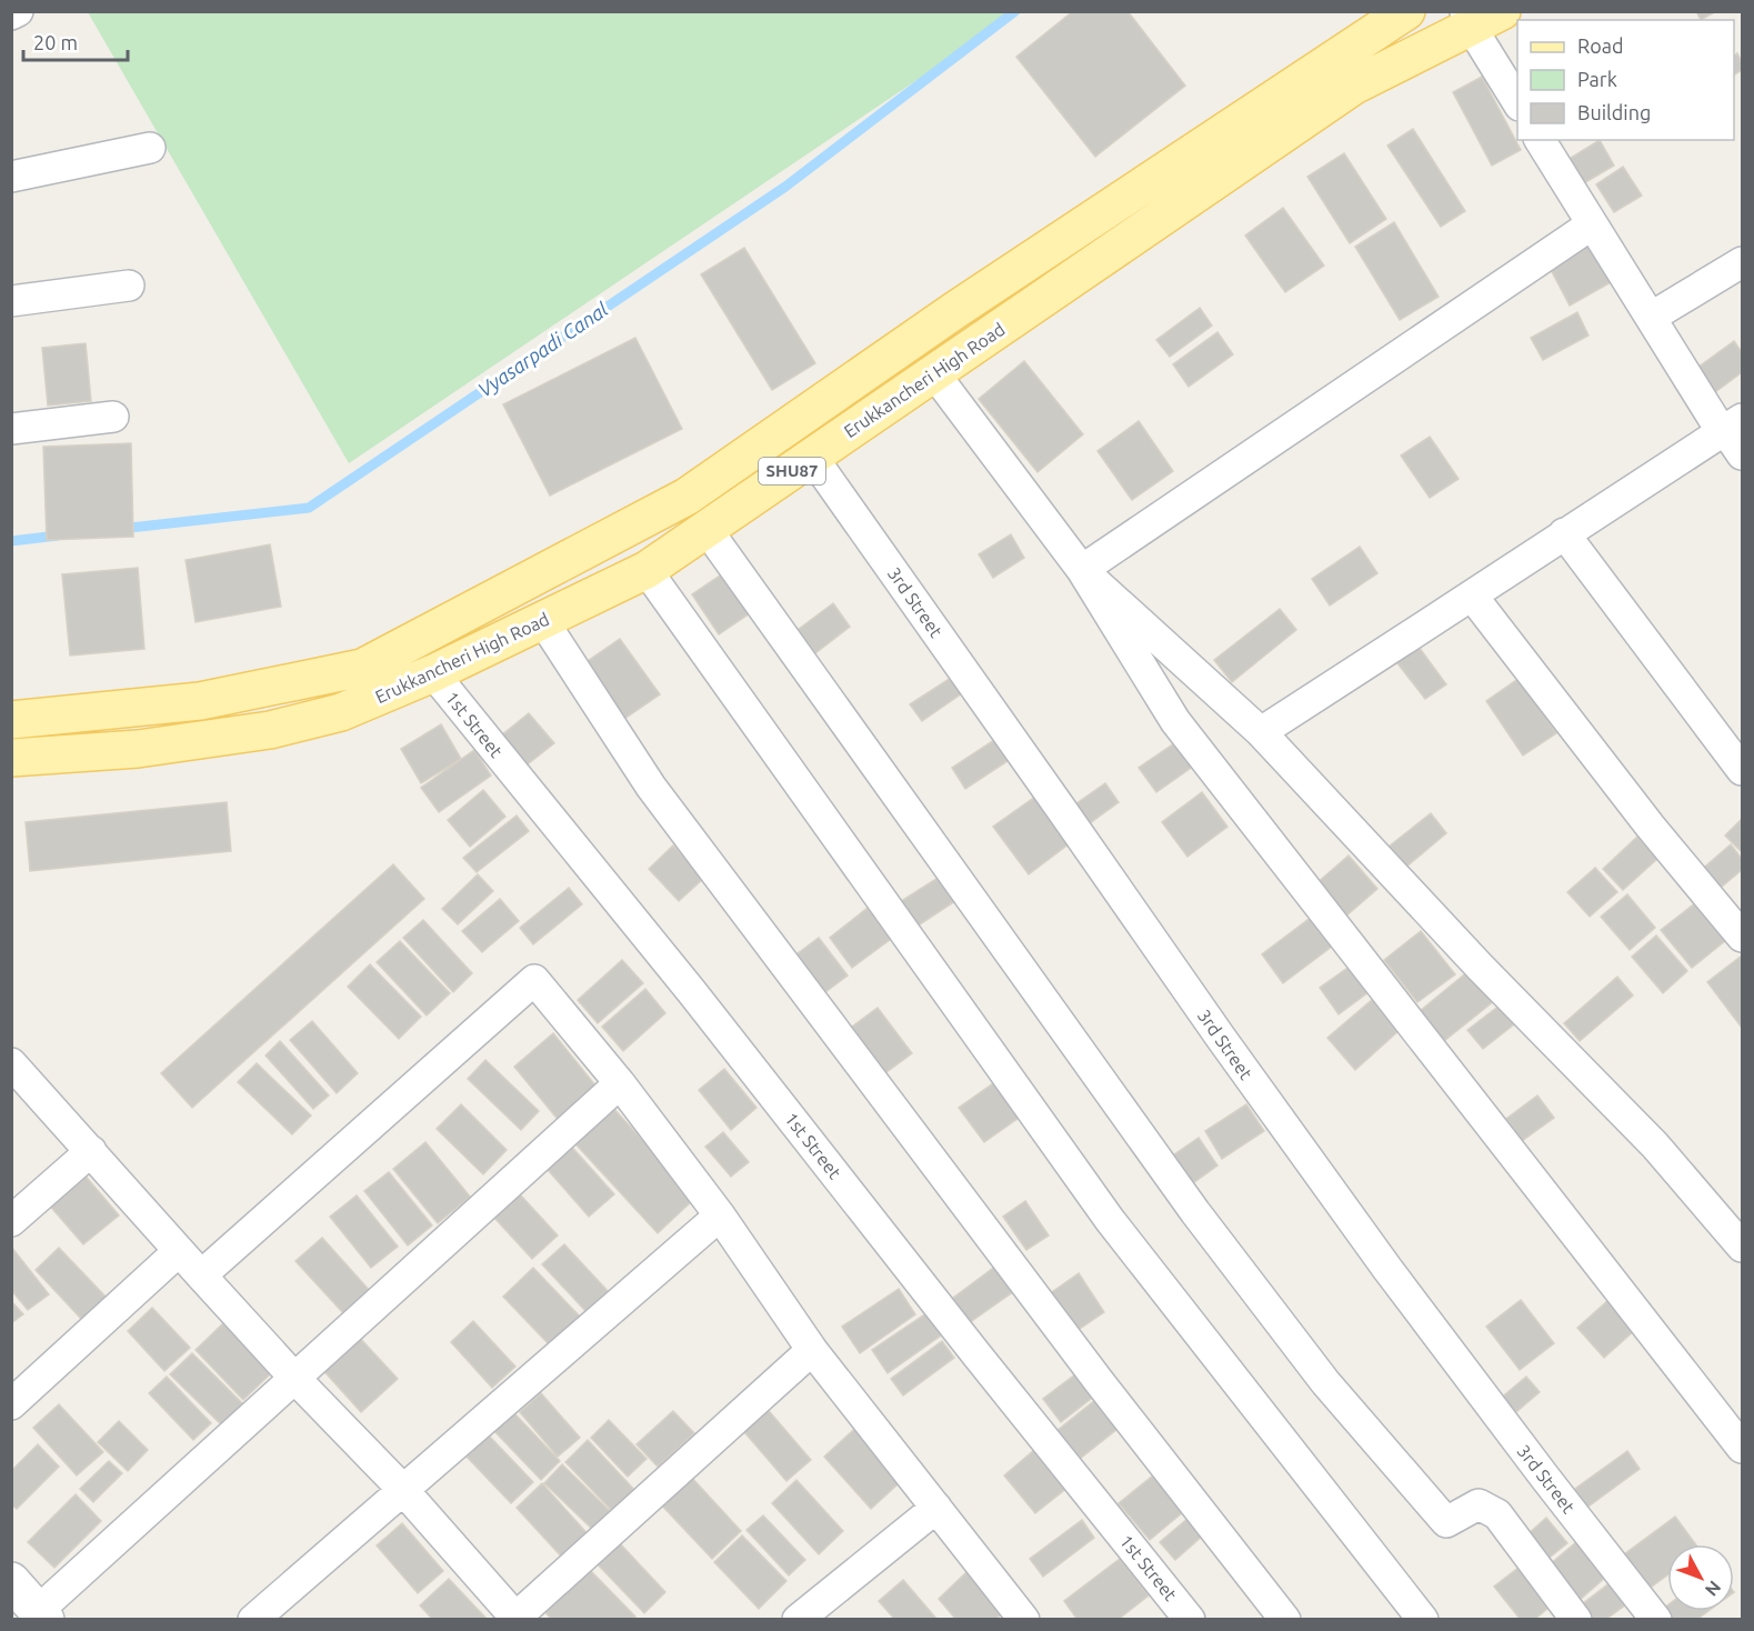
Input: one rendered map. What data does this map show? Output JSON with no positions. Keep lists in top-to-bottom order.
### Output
{
  "streets": {
    "main road": ["Erukkancheri High Road", "SHU87"],
    "street": ["3rd Street", "1st Street"]
  },
  "crossings": [
    ["Erukkancheri High Road", "3rd Street"],
    ["Erukkancheri High Road", "1st Street"]
  ],
  "water": ["Vyasarpadi Canal"],
  "legend": ["Road", "Park", "Building"],
  "scale_bar": "20 m",
  "north": "bottom right"
}
